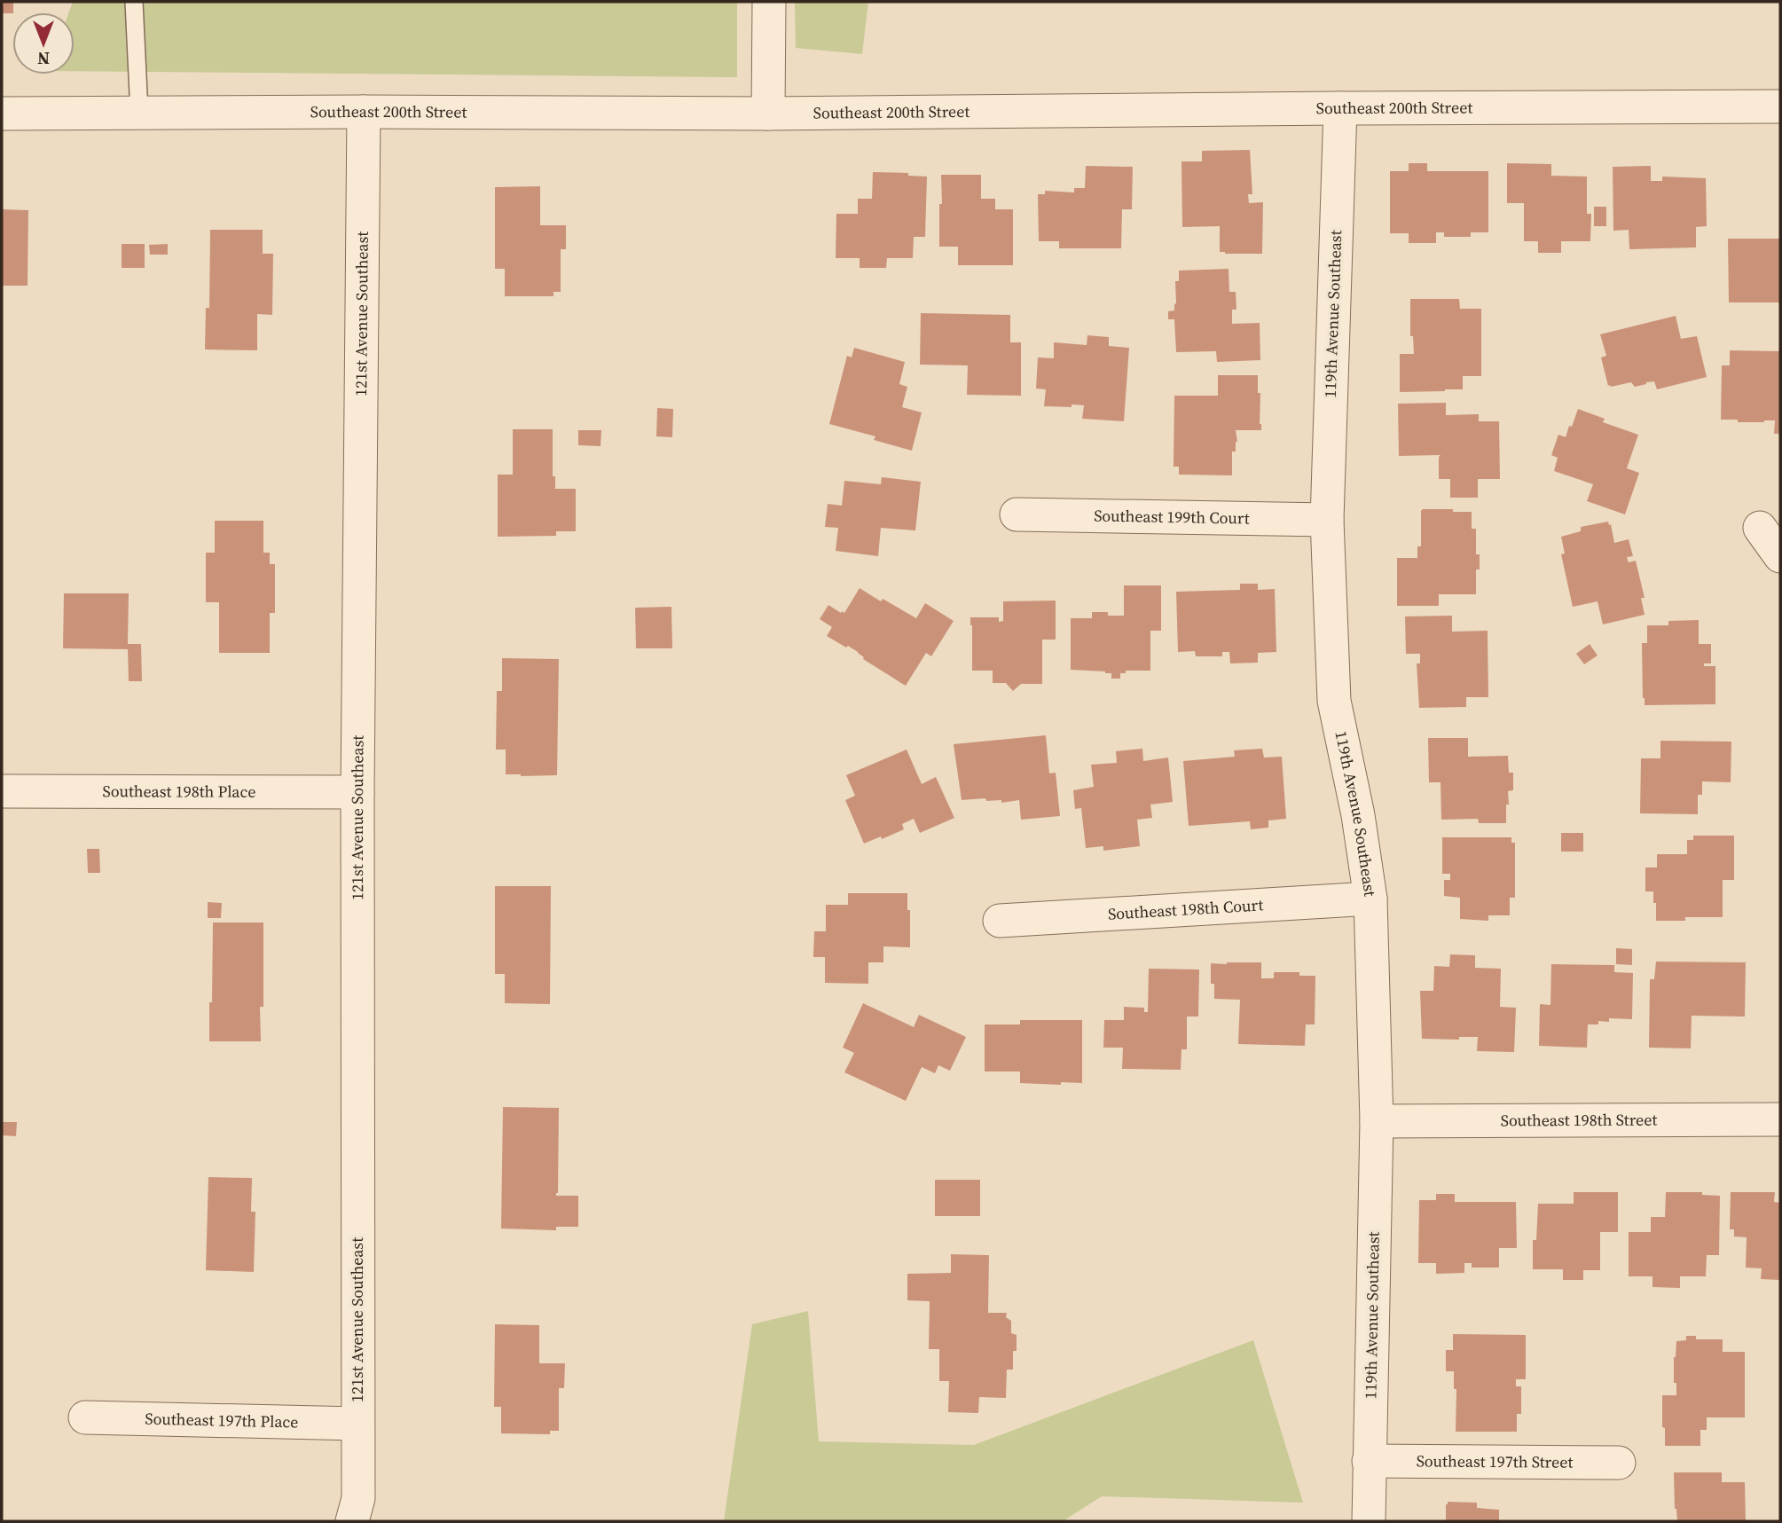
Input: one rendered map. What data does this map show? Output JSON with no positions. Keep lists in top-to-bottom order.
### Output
{
  "streets": {
    "street": [
      "Southeast 200th Street",
      "121st Avenue Southeast",
      "119th Avenue Southeast",
      "Southeast 199th Court",
      "Southeast 198th Place",
      "Southeast 198th Court",
      "Southeast 198th Street",
      "Southeast 197th Place",
      "Southeast 197th Street"
    ]
  },
  "crossings": [
    ["Southeast 200th Street", "121st Avenue Southeast"],
    ["Southeast 200th Street", "119th Avenue Southeast"],
    ["121st Avenue Southeast", "Southeast 198th Place"],
    ["121st Avenue Southeast", "Southeast 197th Place"],
    ["119th Avenue Southeast", "Southeast 199th Court"],
    ["119th Avenue Southeast", "Southeast 198th Court"],
    ["119th Avenue Southeast", "Southeast 198th Street"],
    ["119th Avenue Southeast", "Southeast 197th Street"]
  ],
  "north": "bottom"
}
